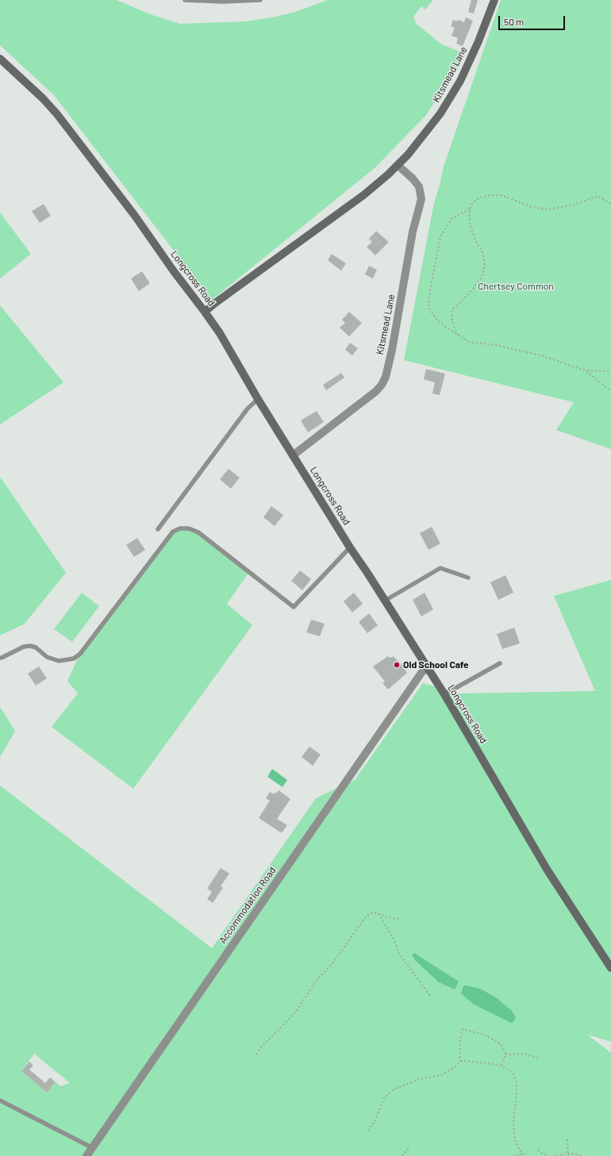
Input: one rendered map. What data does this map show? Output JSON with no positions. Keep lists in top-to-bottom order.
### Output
{
  "streets": {
    "main road": ["Kitsmead Lane", "Longcross Road"],
    "street": ["Accommodation Road"]
  },
  "crossings": [
    ["Kitsmead Lane", "Longcross Road"],
    ["Longcross Road", "Accommodation Road"]
  ],
  "parks": ["Chertsey Common"],
  "places": ["Old School Cafe"],
  "scale_bar": "50 m"
}
